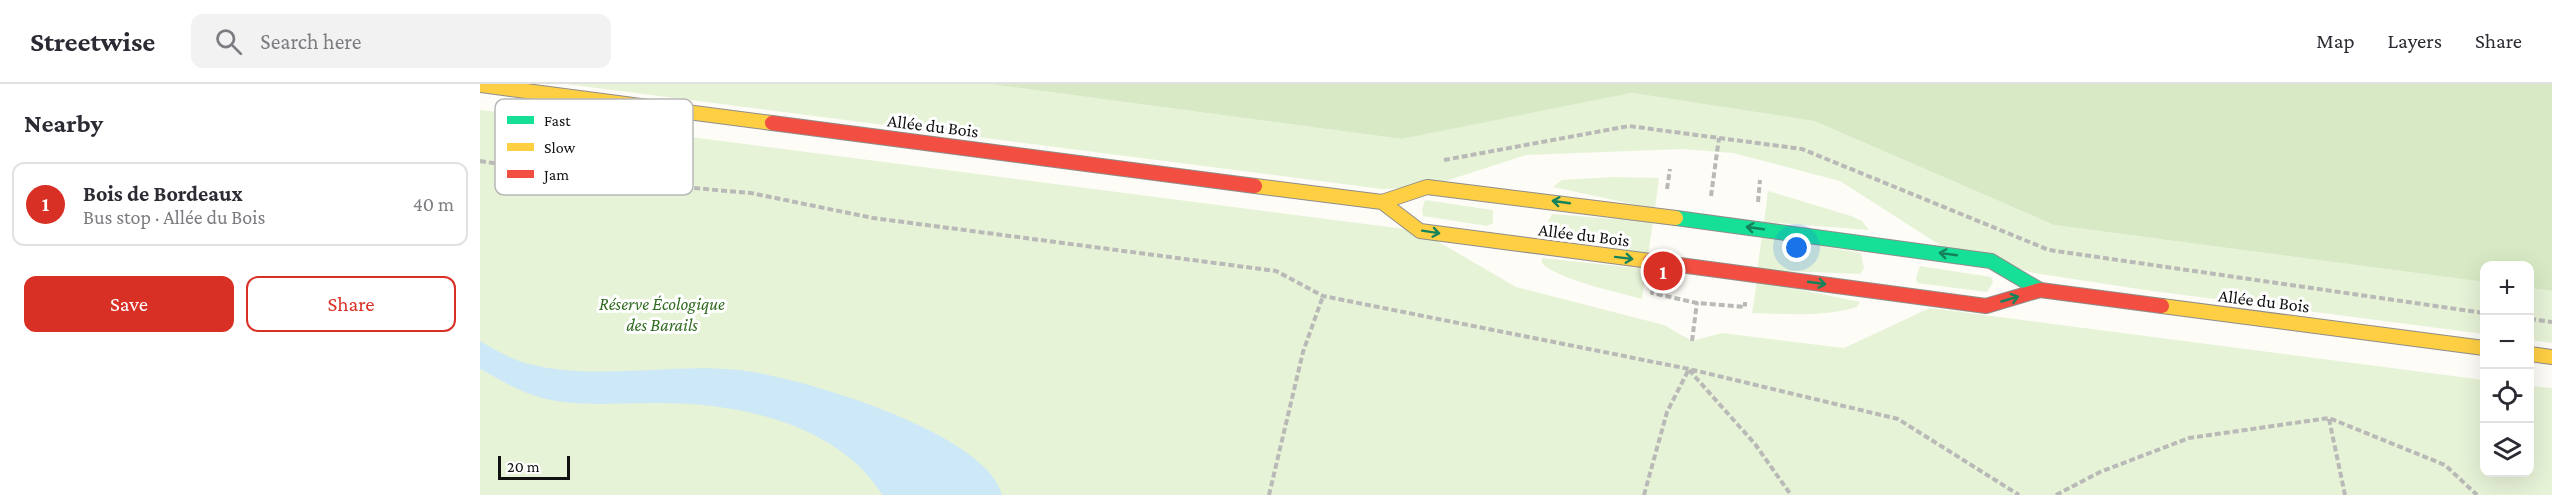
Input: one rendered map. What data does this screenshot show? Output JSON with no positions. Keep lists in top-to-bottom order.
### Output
{
  "streets": {
    "main road": ["Allée du Bois"]
  },
  "parks": ["Réserve Écologique des Barails"],
  "legend": ["Fast", "Slow", "Jam"],
  "scale_bar": "20 m",
  "page": {
    "header": "Streetwise",
    "search": "Search here",
    "nav": ["Map", "Layers", "Share"],
    "heading": "Nearby",
    "list": [
      {
        "mark": "1",
        "name": "Bois de Bordeaux",
        "note": "Bus stop · Allée du Bois",
        "value": "40 m"
      }
    ],
    "pins": "1",
    "buttons": ["Save", "Share"],
    "map_buttons": ["+", "−"],
    "scale": "20 m"
  }
}
